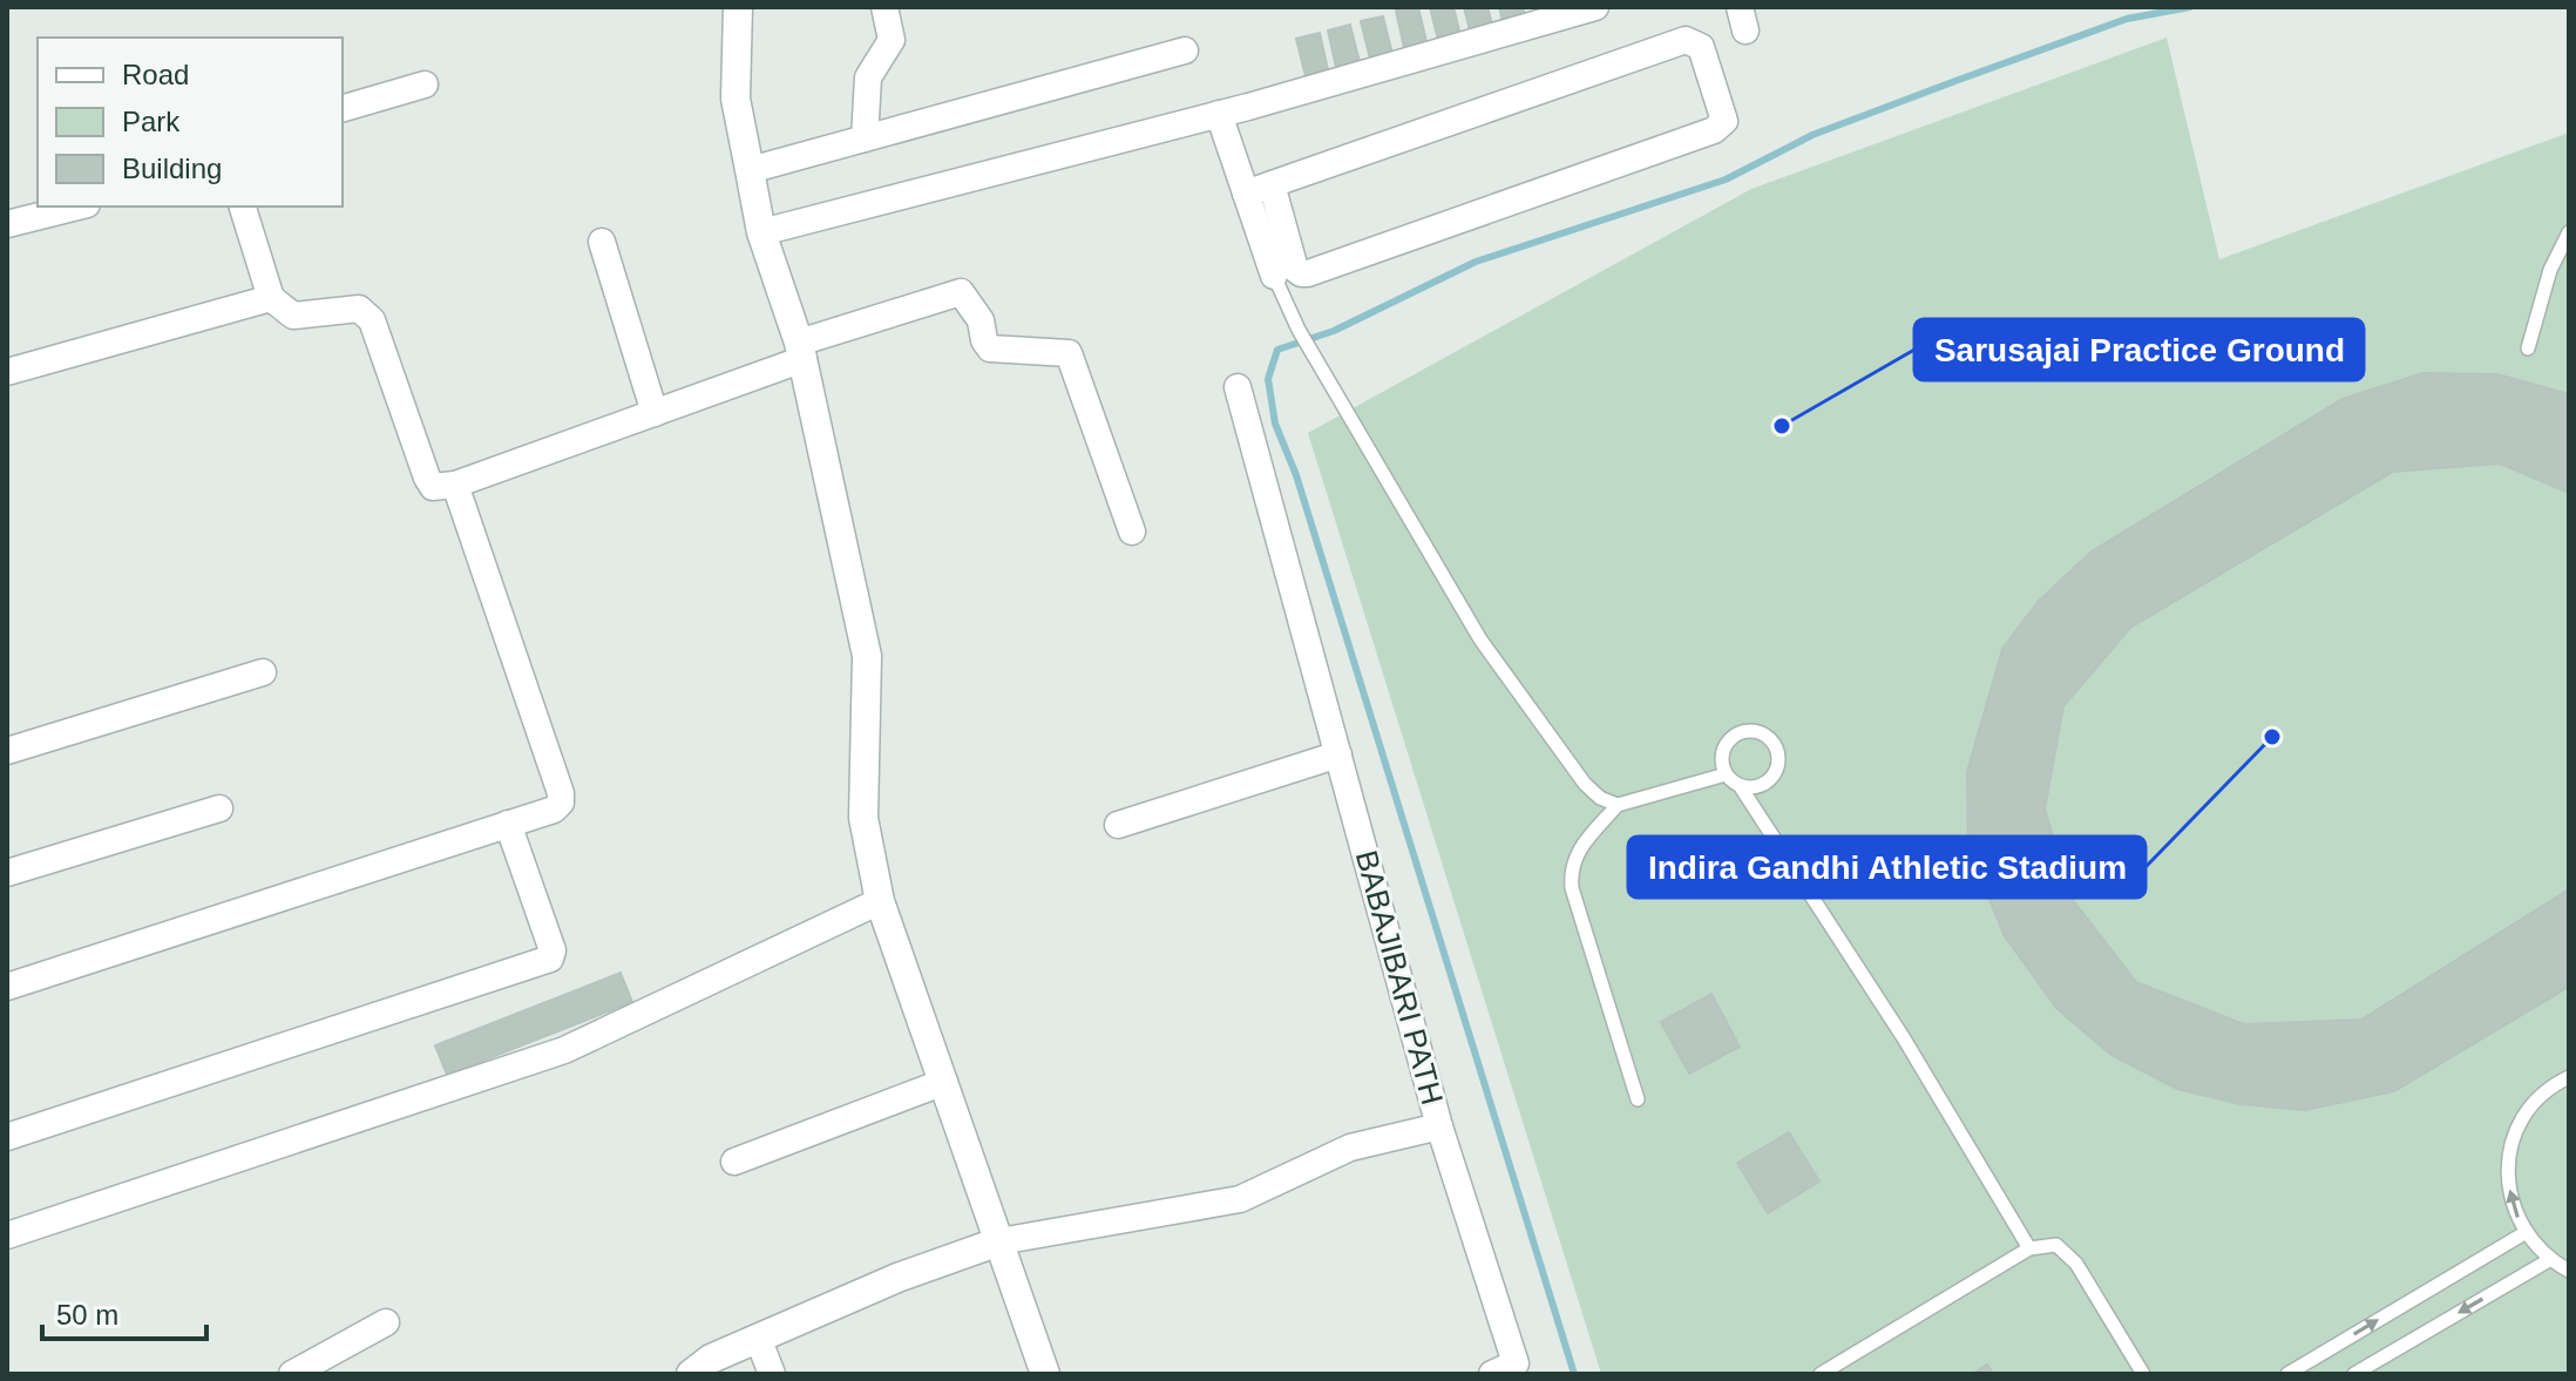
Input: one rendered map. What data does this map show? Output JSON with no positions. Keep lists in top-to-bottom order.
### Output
{
  "streets": {
    "street": ["BABAJIBARI PATH"]
  },
  "places": ["Sarusajai Practice Ground", "Indira Gandhi Athletic Stadium"],
  "legend": ["Road", "Park", "Building"],
  "scale_bar": "50 m"
}
